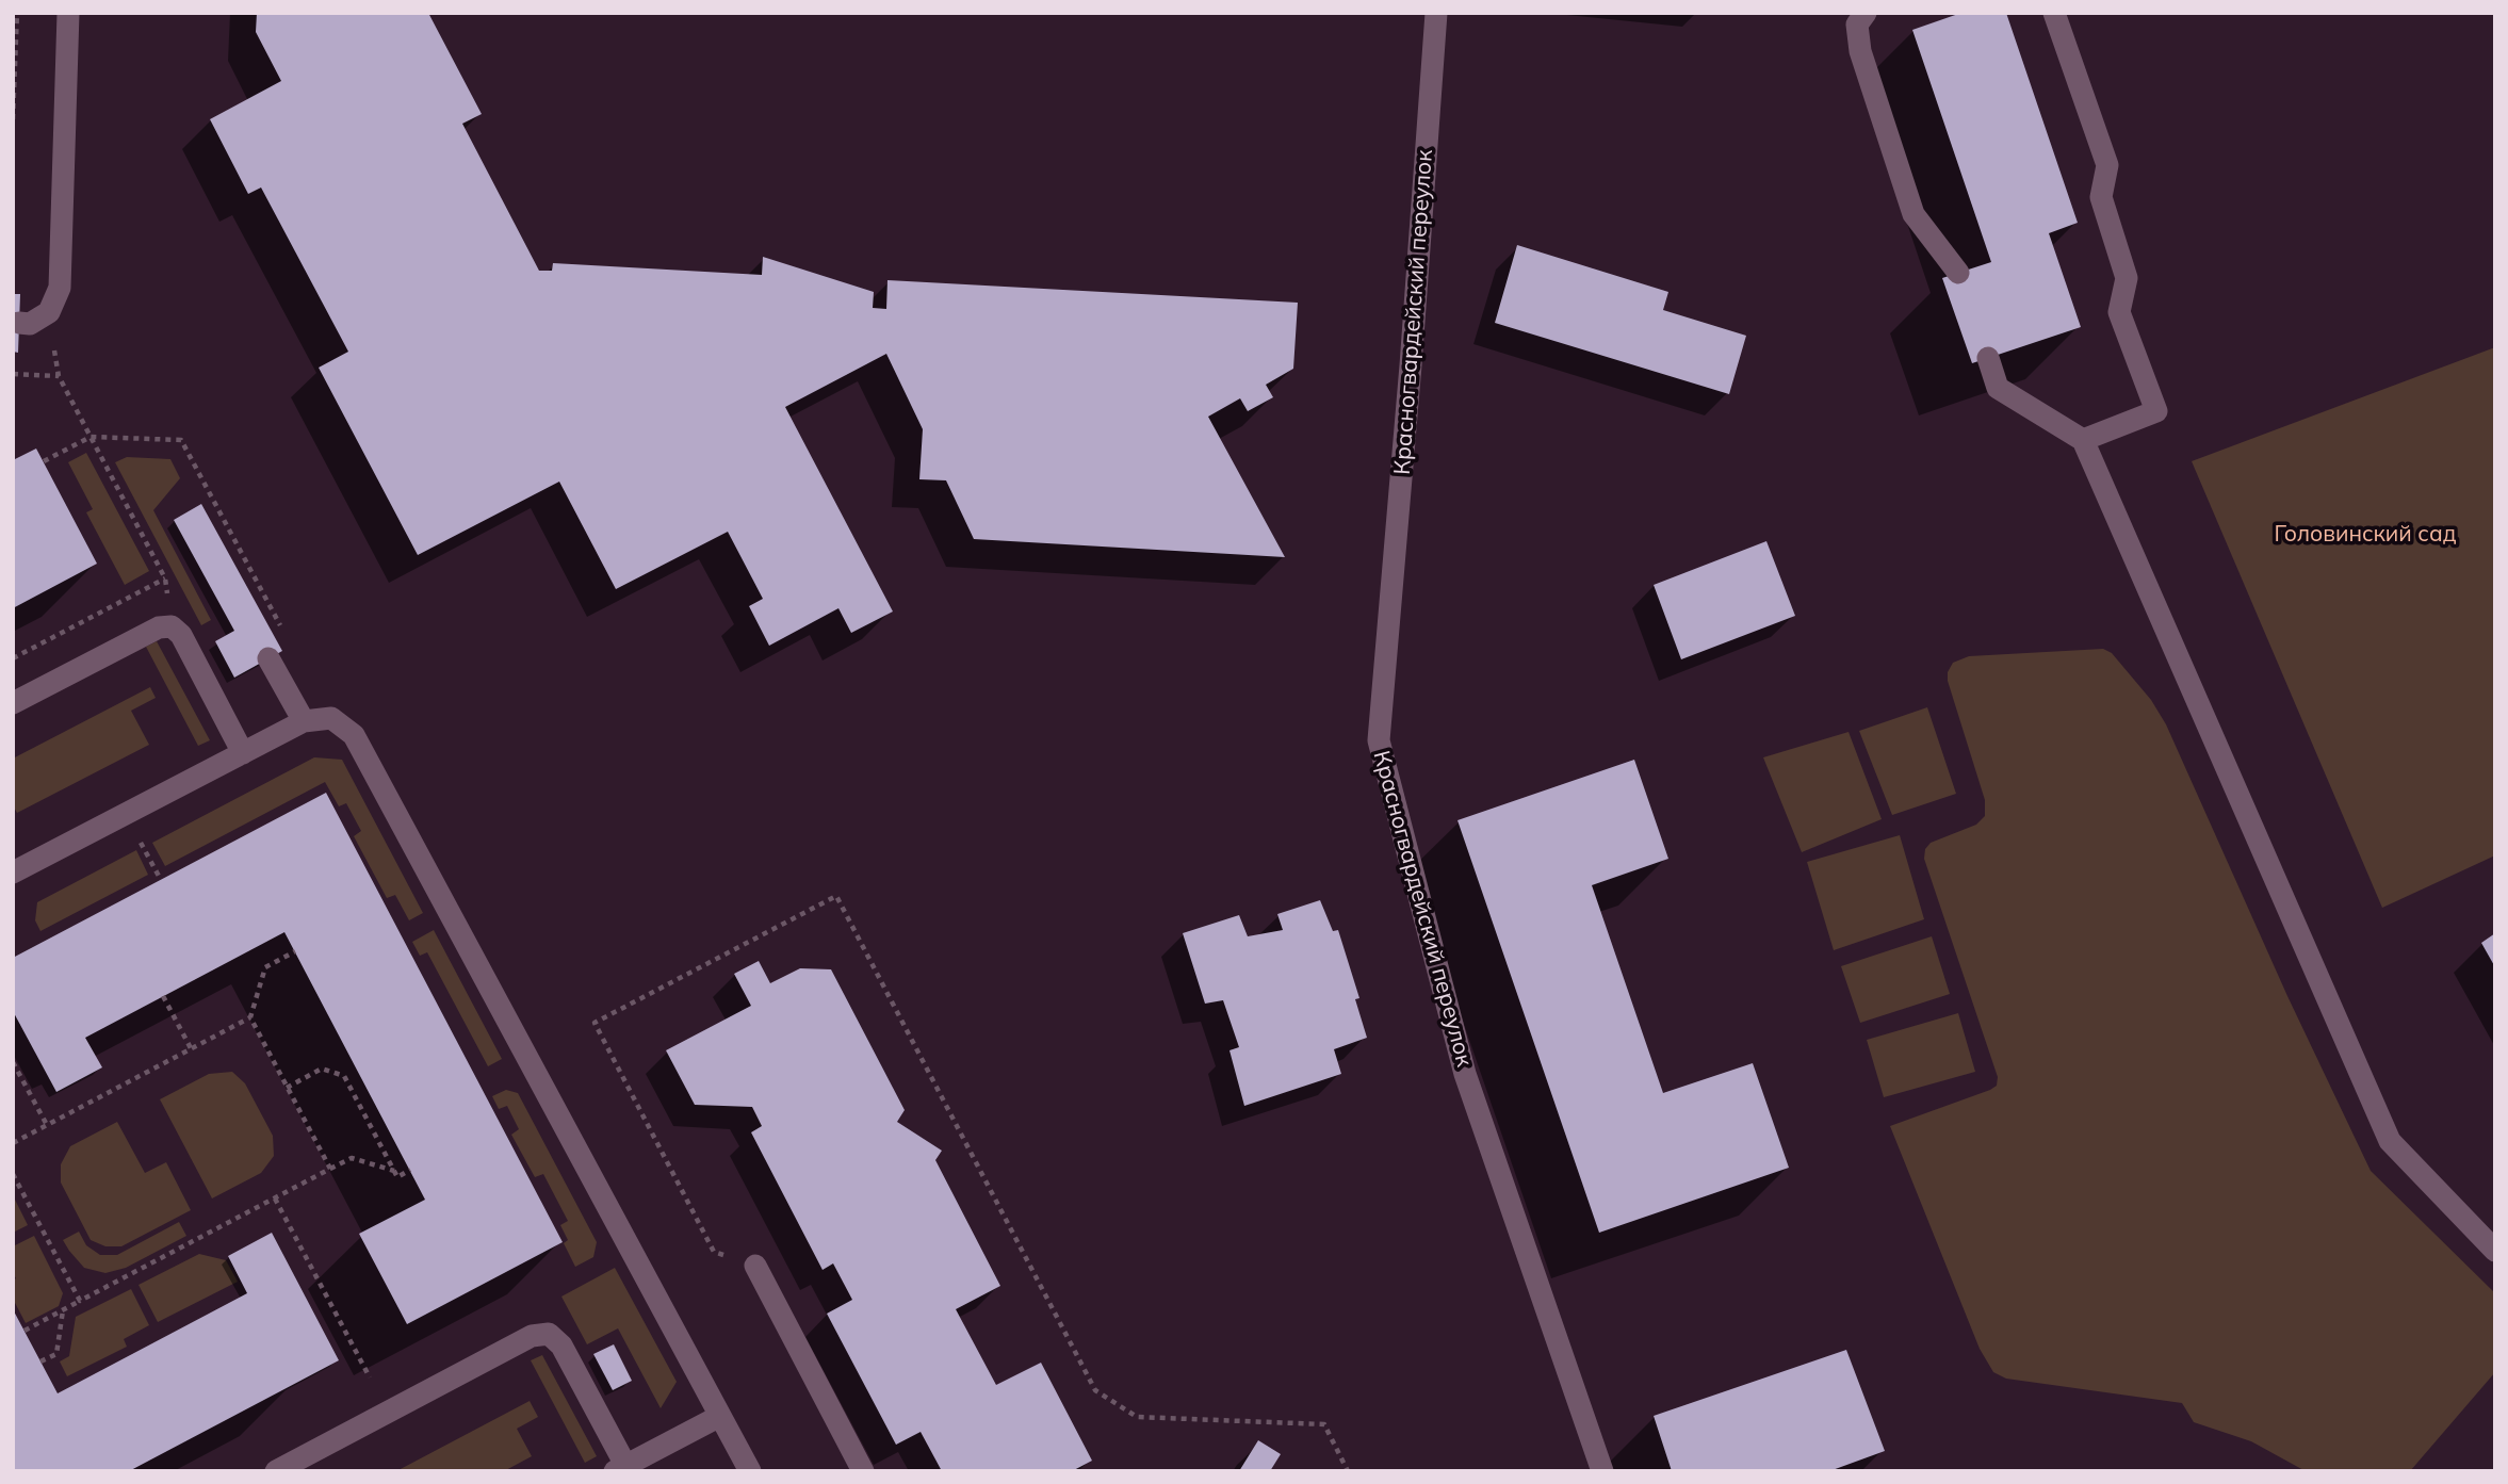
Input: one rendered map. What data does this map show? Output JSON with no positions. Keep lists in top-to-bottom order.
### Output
{
  "streets": {
    "street": ["Красногвардейский переулок"]
  },
  "parks": ["Головинский сад"]
}
